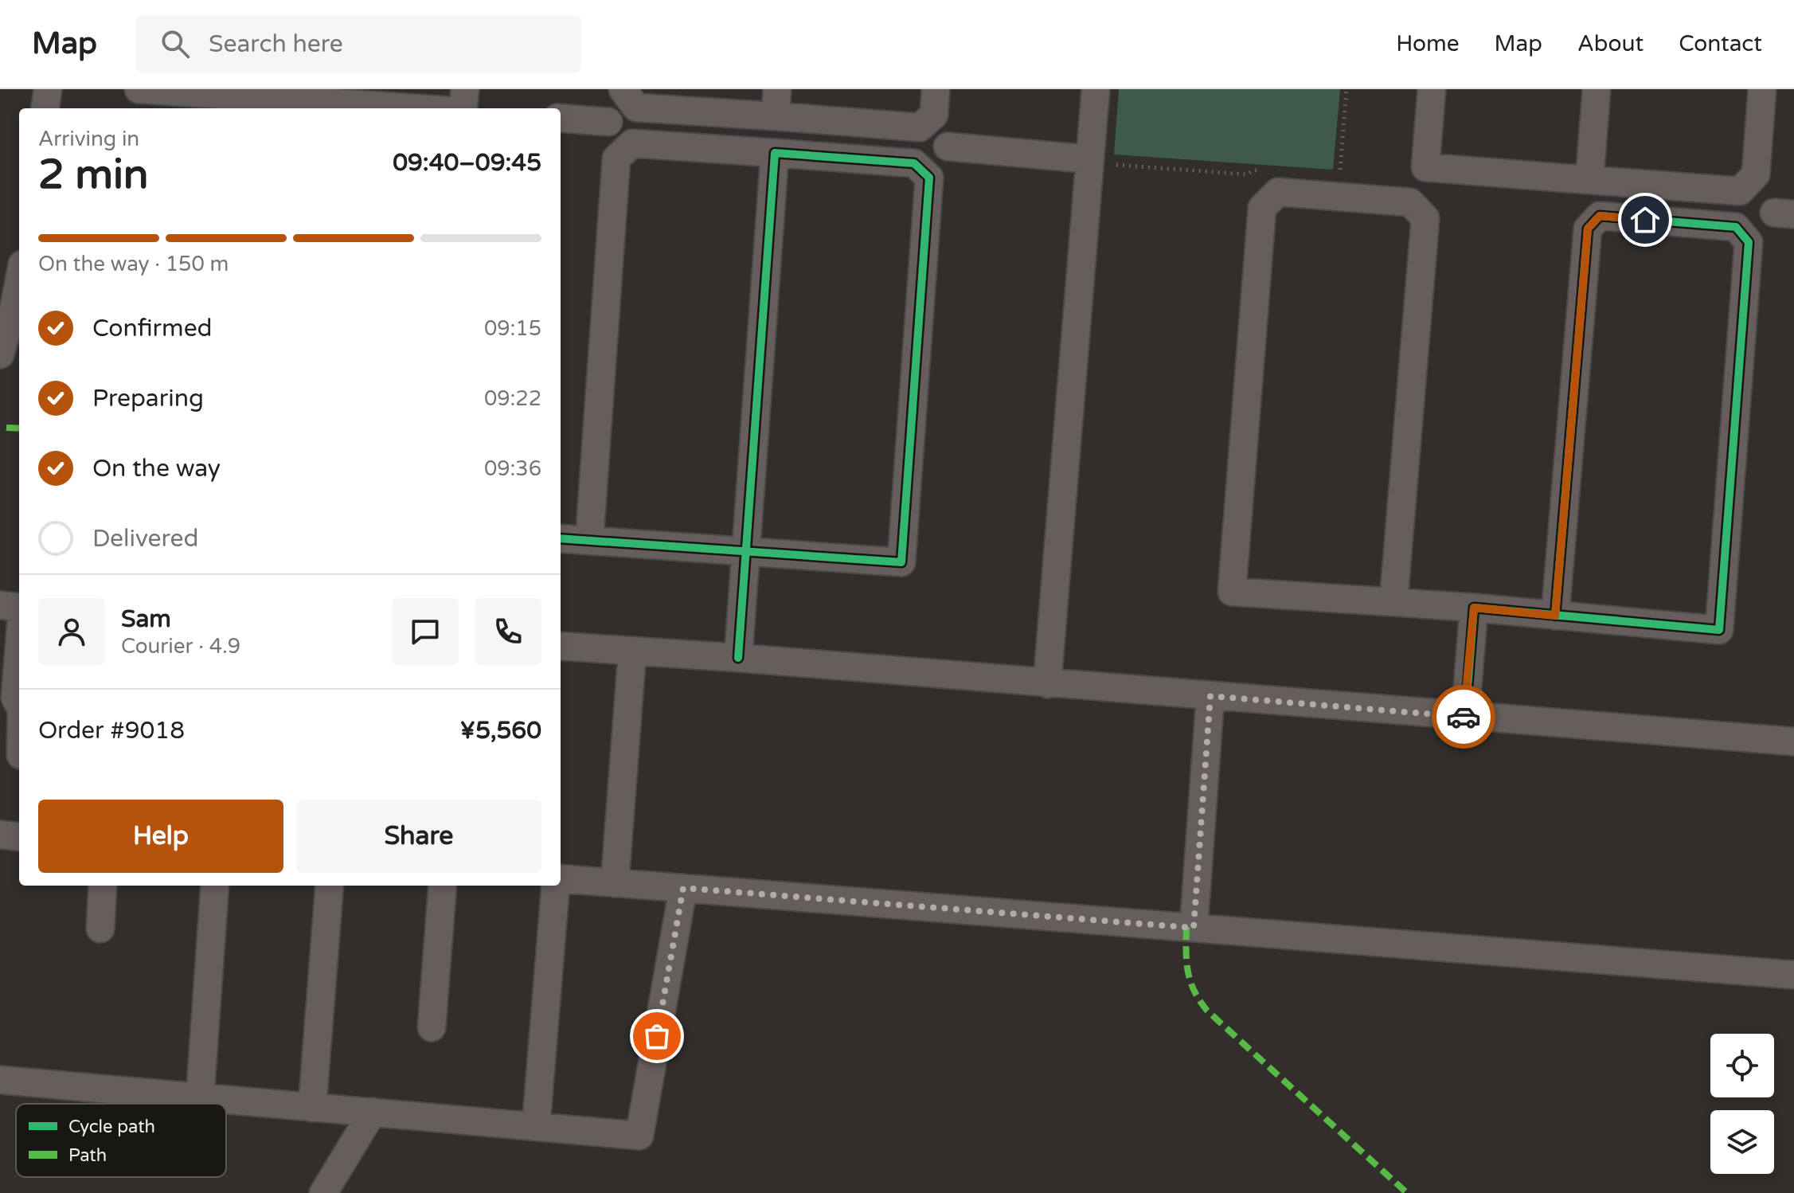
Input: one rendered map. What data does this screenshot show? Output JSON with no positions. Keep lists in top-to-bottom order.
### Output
{
  "legend": ["Cycle path", "Path"],
  "page": {
    "header": "Map",
    "search": "Search here",
    "nav": [
      "Home",
      "Map",
      "About",
      "Contact"
    ],
    "heading": ["2 min", "Arriving in", "09:40–09:45"],
    "panel": [
      "Sam",
      "Courier · 4.9",
      "Order #9018",
      "¥5,560"
    ],
    "bar": "On the way · 150 m",
    "list": [
      ["Confirmed", "09:15"],
      ["Preparing", "09:22"],
      ["On the way", "09:36"],
      "Delivered"
    ],
    "buttons": ["Help", "Share"]
  }
}
